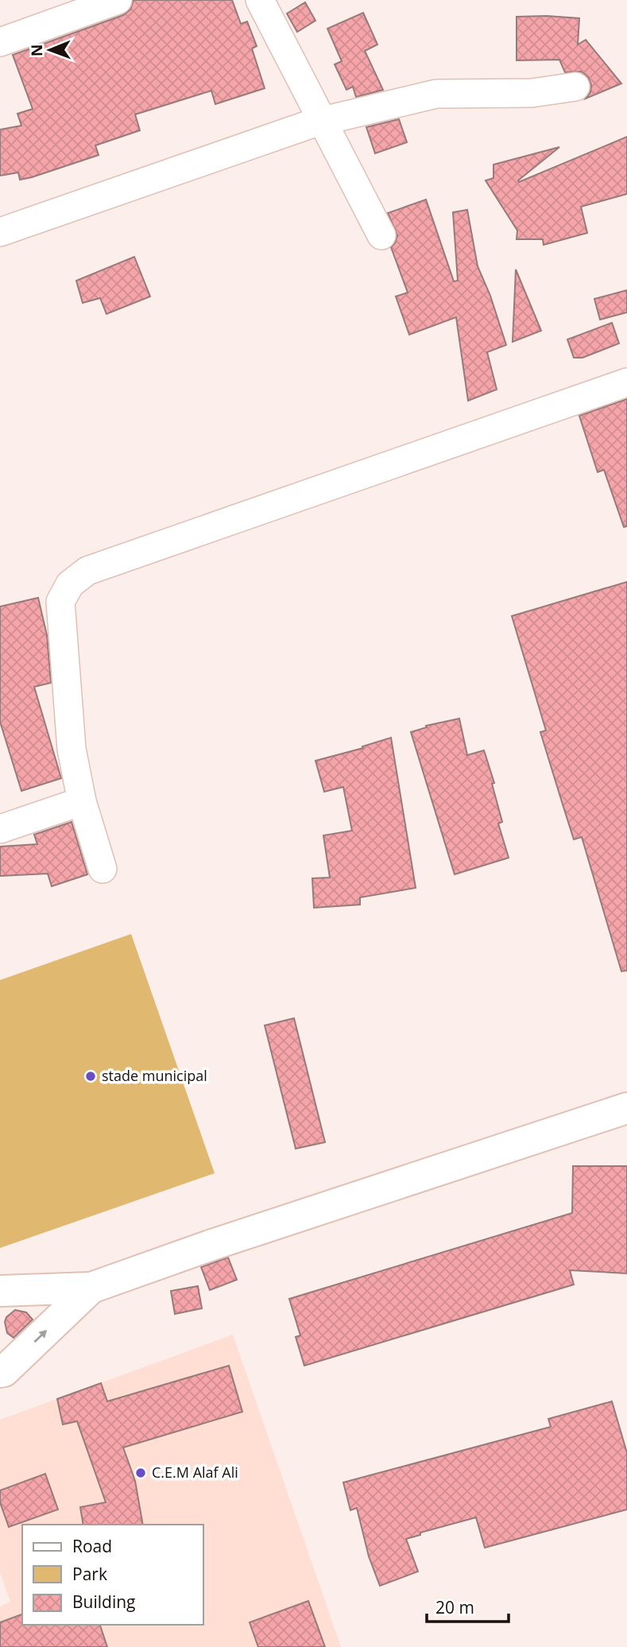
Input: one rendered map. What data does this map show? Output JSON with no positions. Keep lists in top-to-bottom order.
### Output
{
  "places": ["stade municipal", "C.E.M Alaf Ali"],
  "legend": ["Road", "Park", "Building"],
  "scale_bar": "20 m",
  "north": "left"
}
